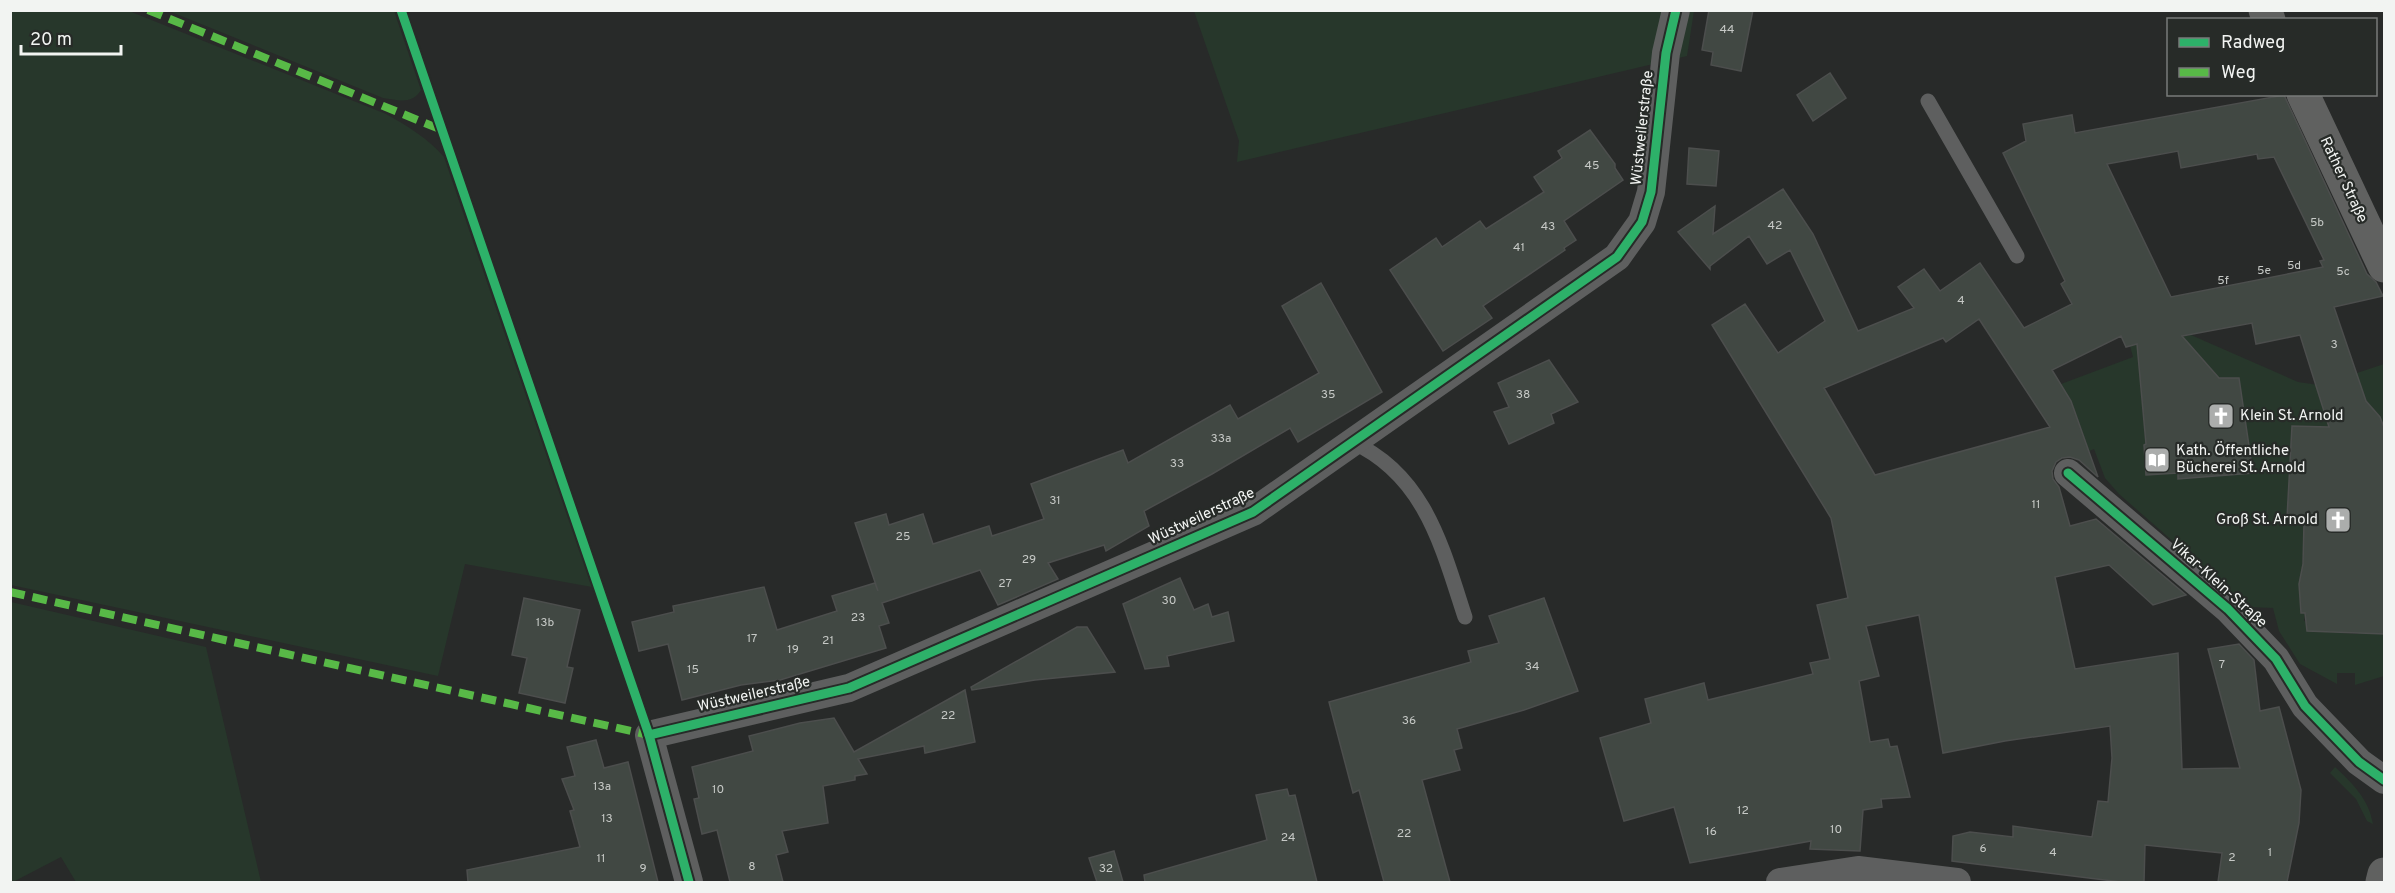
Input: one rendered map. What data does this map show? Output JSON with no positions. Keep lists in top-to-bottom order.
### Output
{
  "streets": {
    "main road": ["Rather Straße"],
    "street": ["Wüstweilerstraße", "Vikar-Klein-Straße"]
  },
  "places": {
    "church": ["Klein St. Arnold", "Groß St. Arnold"],
    "library": ["Kath. Öffentliche Bücherei St. Arnold"]
  },
  "house_numbers": [
    "44",
    "45",
    "5b",
    "42",
    "43",
    "41",
    "5d",
    "5e",
    "5c",
    "5f",
    "4",
    "3",
    "35",
    "38",
    "33a",
    "33",
    "31",
    "11",
    "25",
    "29",
    "27",
    "30",
    "23",
    "13b",
    "17",
    "21",
    "19",
    "7",
    "34",
    "15",
    "22",
    "36",
    "13a",
    "10",
    "12",
    "13",
    "10",
    "16",
    "22",
    "24",
    "6",
    "4",
    "1",
    "2",
    "11",
    "8",
    "9",
    "32"
  ],
  "legend": ["Radweg", "Weg"],
  "scale_bar": "20 m"
}
